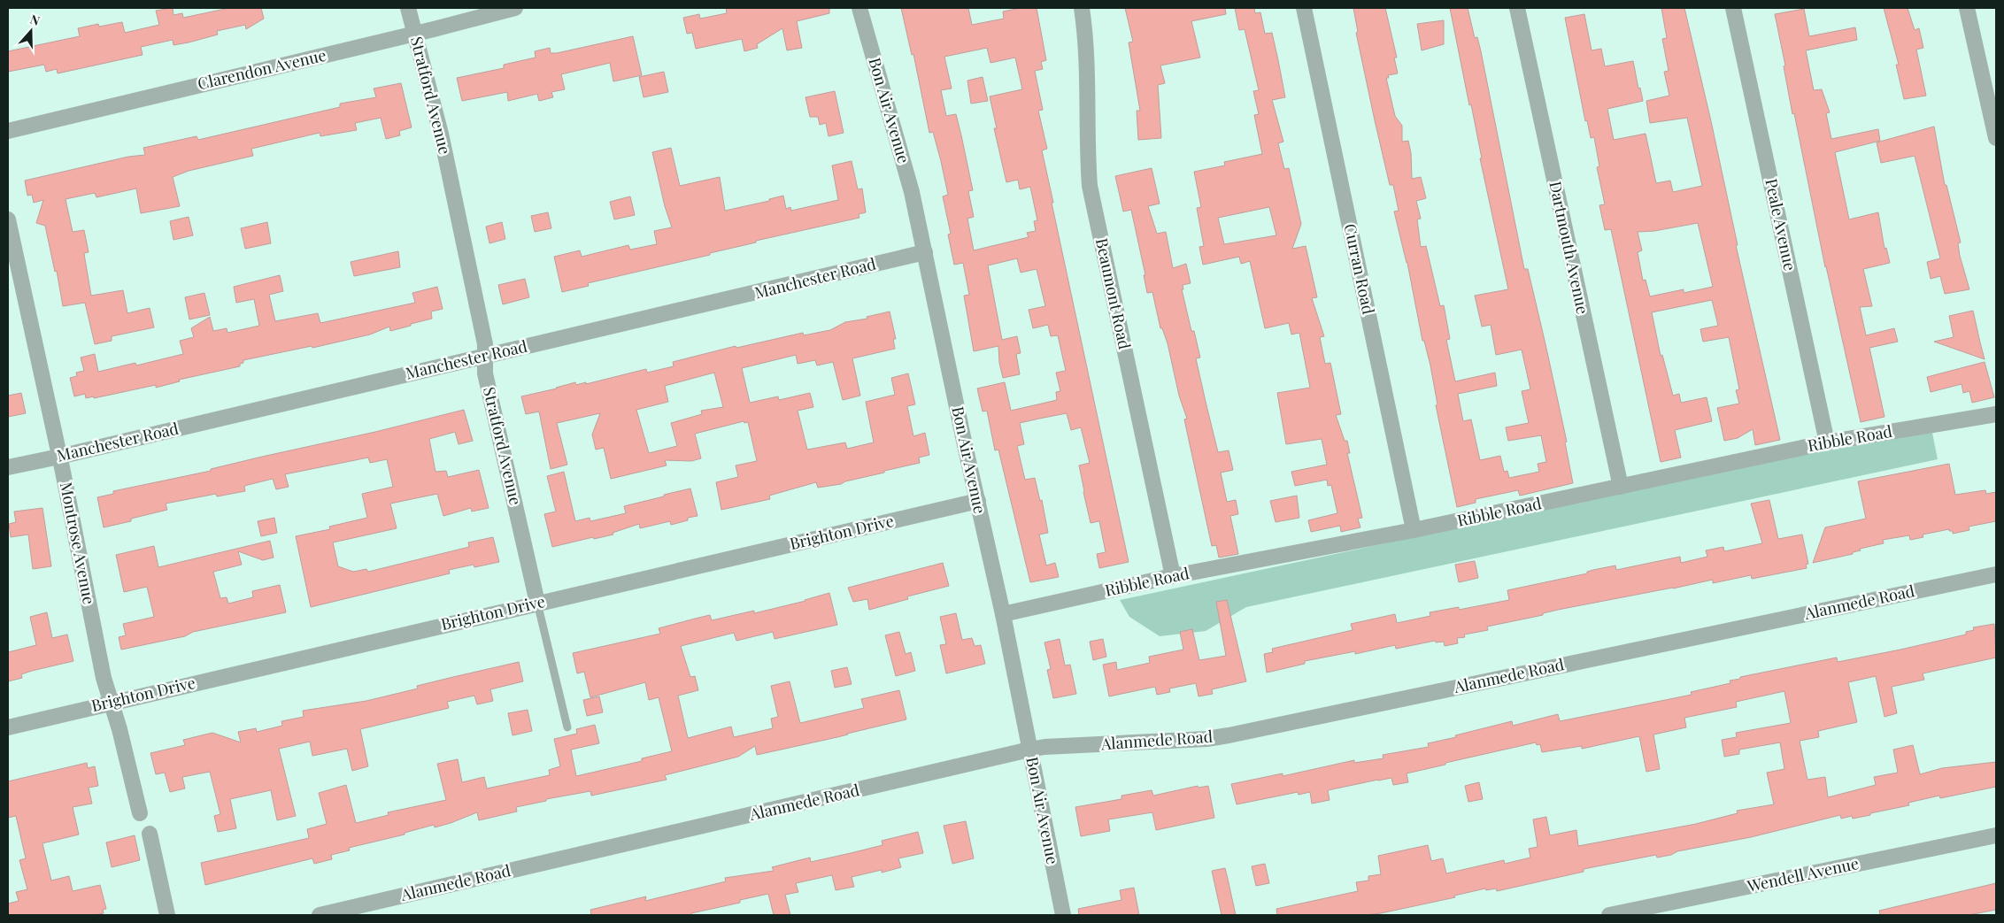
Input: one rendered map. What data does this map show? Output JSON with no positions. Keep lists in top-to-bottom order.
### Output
{
  "streets": {
    "street": [
      "Clarendon Avenue",
      "Stratford Avenue",
      "Bon Air Avenue",
      "Peale Avenue",
      "Dartmouth Avenue",
      "Curran Road",
      "Manchester Road",
      "Beaumont Road",
      "Ribble Road",
      "Brighton Drive",
      "Montrose Avenue",
      "Alanmede Road",
      "Wendell Avenue"
    ]
  },
  "crossings": [
    ["Clarendon Avenue", "Stratford Avenue"],
    ["Stratford Avenue", "Manchester Road"],
    ["Stratford Avenue", "Brighton Drive"],
    ["Bon Air Avenue", "Manchester Road"],
    ["Bon Air Avenue", "Ribble Road"],
    ["Bon Air Avenue", "Brighton Drive"],
    ["Bon Air Avenue", "Alanmede Road"],
    ["Peale Avenue", "Ribble Road"],
    ["Dartmouth Avenue", "Ribble Road"],
    ["Curran Road", "Ribble Road"],
    ["Manchester Road", "Montrose Avenue"],
    ["Beaumont Road", "Ribble Road"],
    ["Brighton Drive", "Montrose Avenue"]
  ],
  "north": "top"
}
